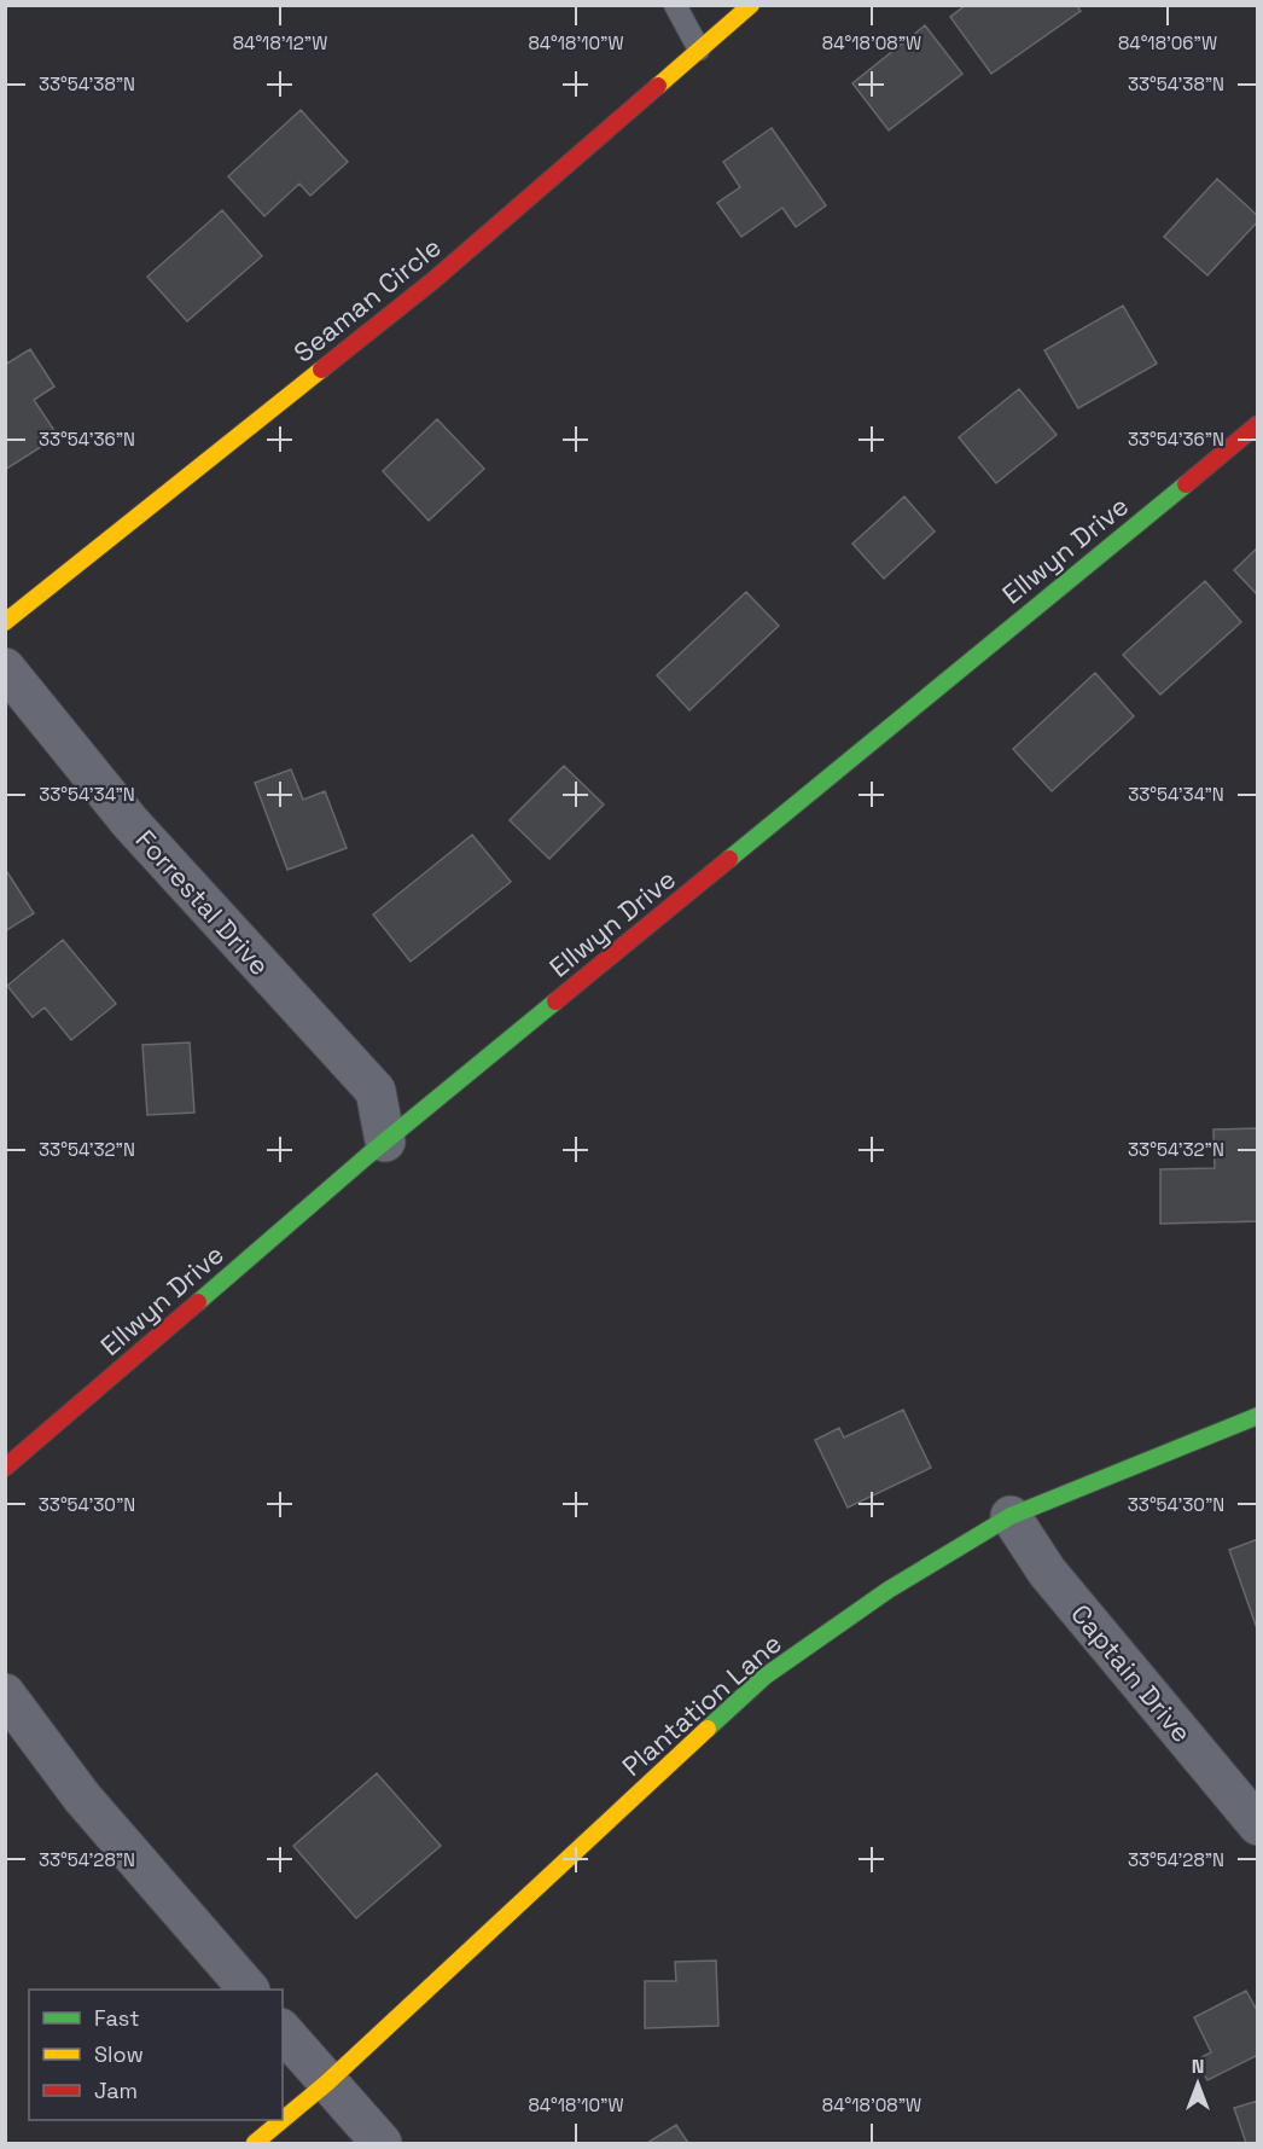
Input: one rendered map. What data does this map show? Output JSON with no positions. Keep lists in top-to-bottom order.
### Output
{
  "streets": {
    "street": [
      "Seaman Circle",
      "Ellwyn Drive",
      "Forrestal Drive",
      "Captain Drive",
      "Plantation Lane"
    ]
  },
  "crossings": [
    ["Ellwyn Drive", "Forrestal Drive"],
    ["Captain Drive", "Plantation Lane"]
  ],
  "legend": ["Fast", "Slow", "Jam"],
  "north": "top",
  "coordinates": [
    "84°18'12\"W",
    "84°18'10\"W",
    "84°18'08\"W",
    "84°18'06\"W",
    "33°54'38\"N",
    "33°54'36\"N",
    "33°54'34\"N",
    "33°54'32\"N",
    "33°54'30\"N",
    "33°54'28\"N"
  ]
}
